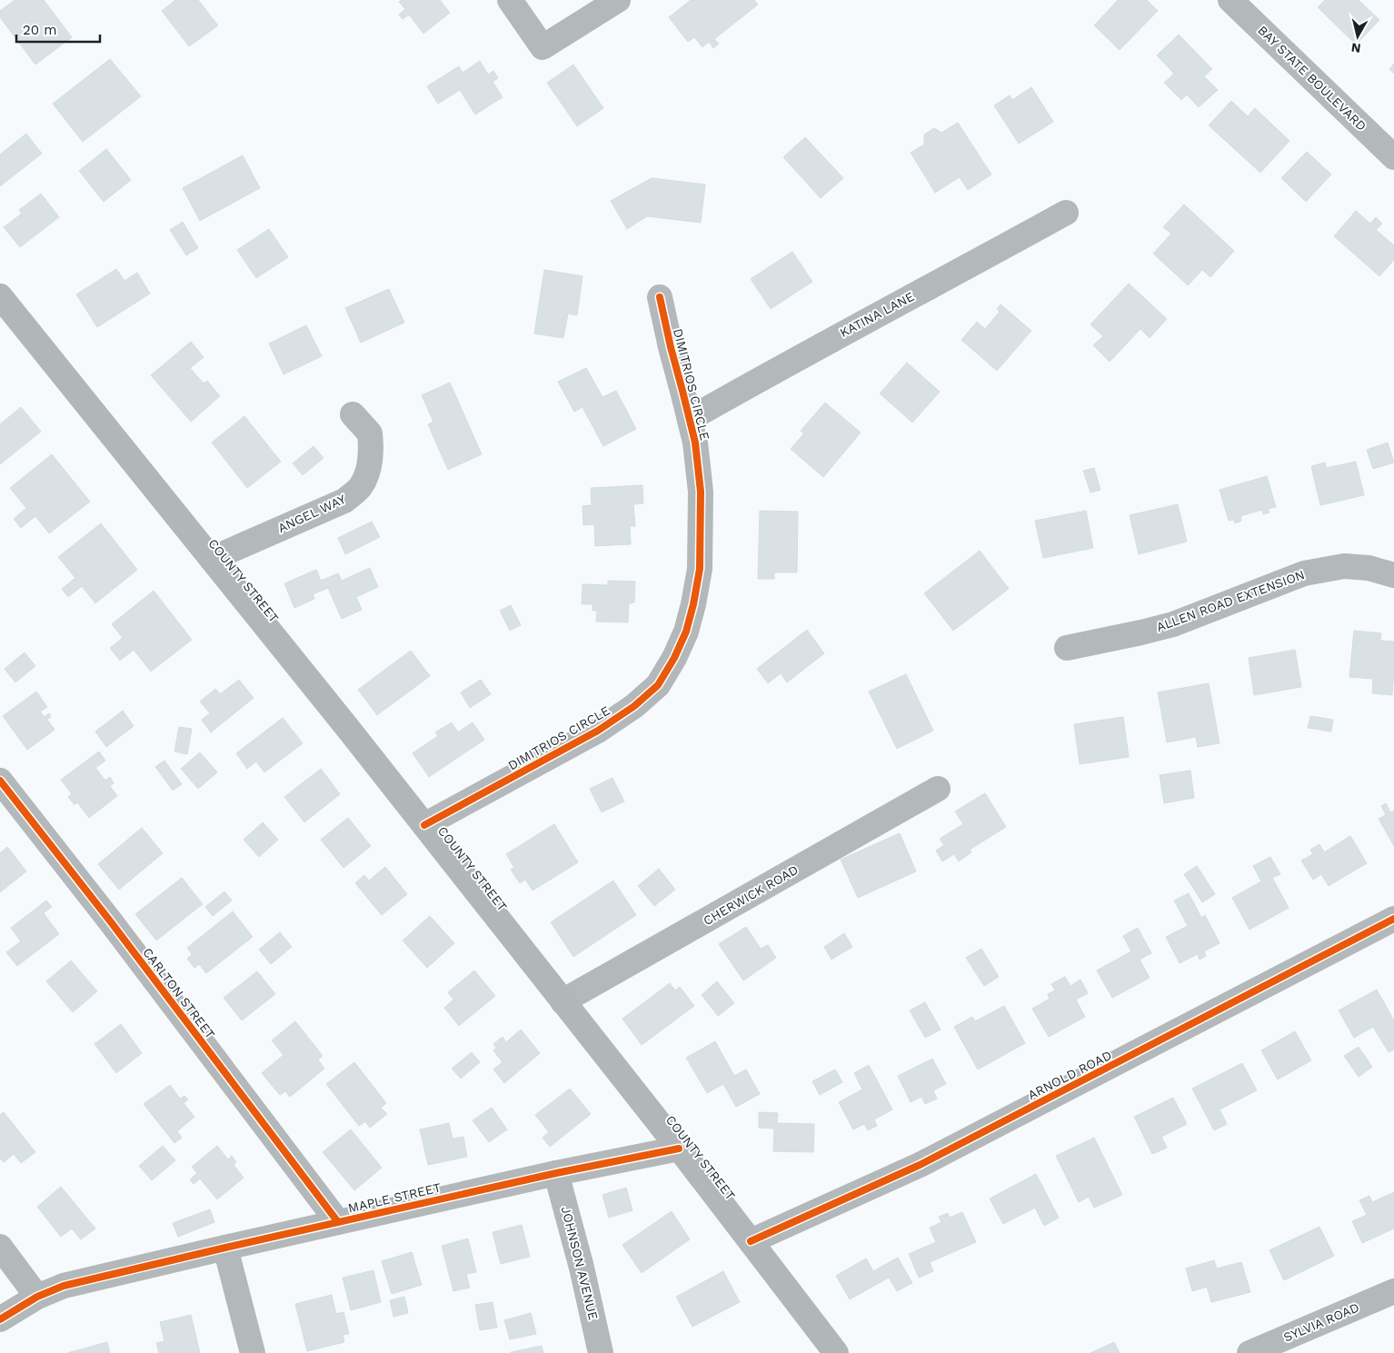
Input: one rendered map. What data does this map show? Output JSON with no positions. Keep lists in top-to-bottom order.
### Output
{
  "streets": {
    "main road": ["COUNTY STREET"],
    "street": [
      "BAY STATE BOULEVARD",
      "KATINA LANE",
      "DIMITRIOS CIRCLE",
      "ANGEL WAY",
      "ALLEN ROAD EXTENSION",
      "CHERWICK ROAD",
      "CARLTON STREET",
      "ARNOLD ROAD",
      "MAPLE STREET",
      "JOHNSON AVENUE",
      "SYLVIA ROAD"
    ]
  },
  "crossings": [
    ["KATINA LANE", "DIMITRIOS CIRCLE"],
    ["DIMITRIOS CIRCLE", "COUNTY STREET"],
    ["ANGEL WAY", "COUNTY STREET"],
    ["COUNTY STREET", "CHERWICK ROAD"],
    ["COUNTY STREET", "ARNOLD ROAD"],
    ["COUNTY STREET", "MAPLE STREET"],
    ["CARLTON STREET", "MAPLE STREET"],
    ["MAPLE STREET", "JOHNSON AVENUE"]
  ],
  "scale_bar": "20 m",
  "north": "bottom"
}
